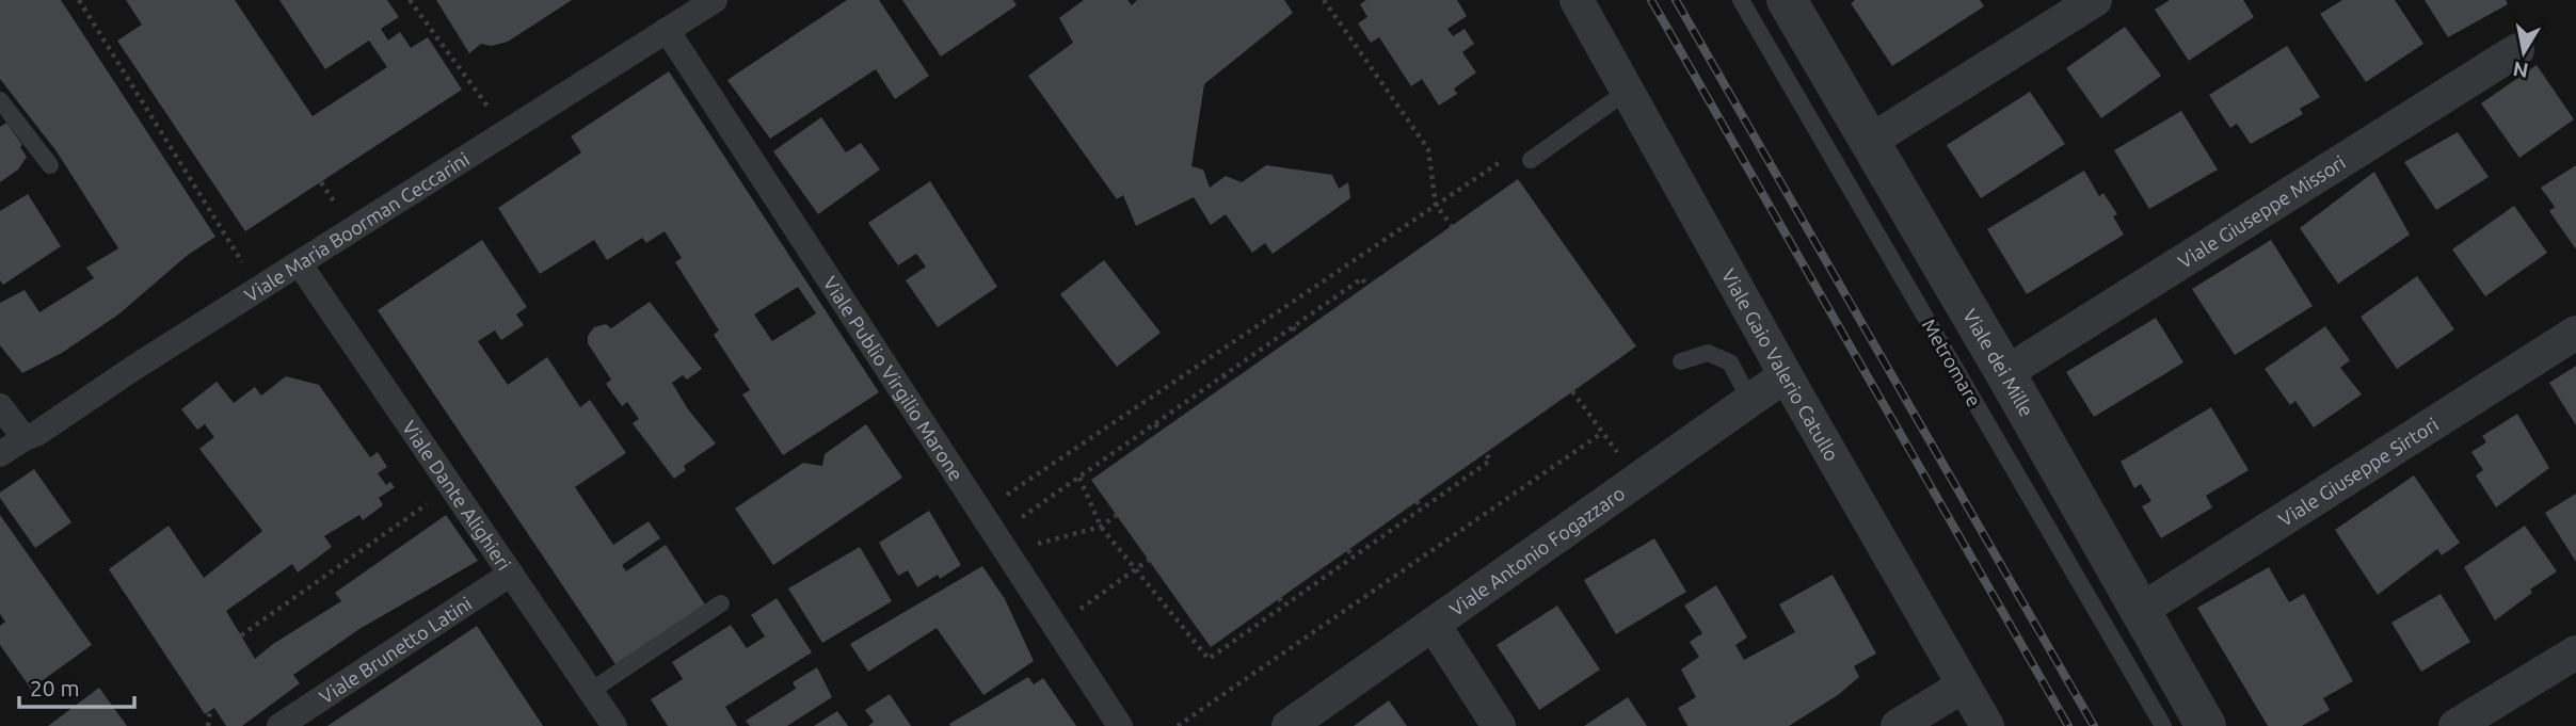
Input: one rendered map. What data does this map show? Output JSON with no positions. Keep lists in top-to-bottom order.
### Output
{
  "streets": {
    "street": [
      "Viale Giuseppe Missori",
      "Viale Maria Boorman Ceccarini",
      "Viale dei Mille",
      "Viale Gaio Valerio Catullo",
      "Viale Publio Virgilio Marone",
      "Viale Giuseppe Sirtori",
      "Viale Dante Alighieri",
      "Viale Antonio Fogazzaro",
      "Viale Brunetto Latini"
    ],
    "lane": ["Metromare"]
  },
  "crossings": [
    ["Viale Giuseppe Missori", "Viale dei Mille"],
    ["Viale Maria Boorman Ceccarini", "Viale Publio Virgilio Marone"],
    ["Viale Maria Boorman Ceccarini", "Viale Dante Alighieri"],
    ["Viale dei Mille", "Viale Giuseppe Sirtori"],
    ["Viale Gaio Valerio Catullo", "Viale Antonio Fogazzaro"],
    ["Viale Dante Alighieri", "Viale Brunetto Latini"]
  ],
  "scale_bar": "20 m",
  "north": "bottom"
}
